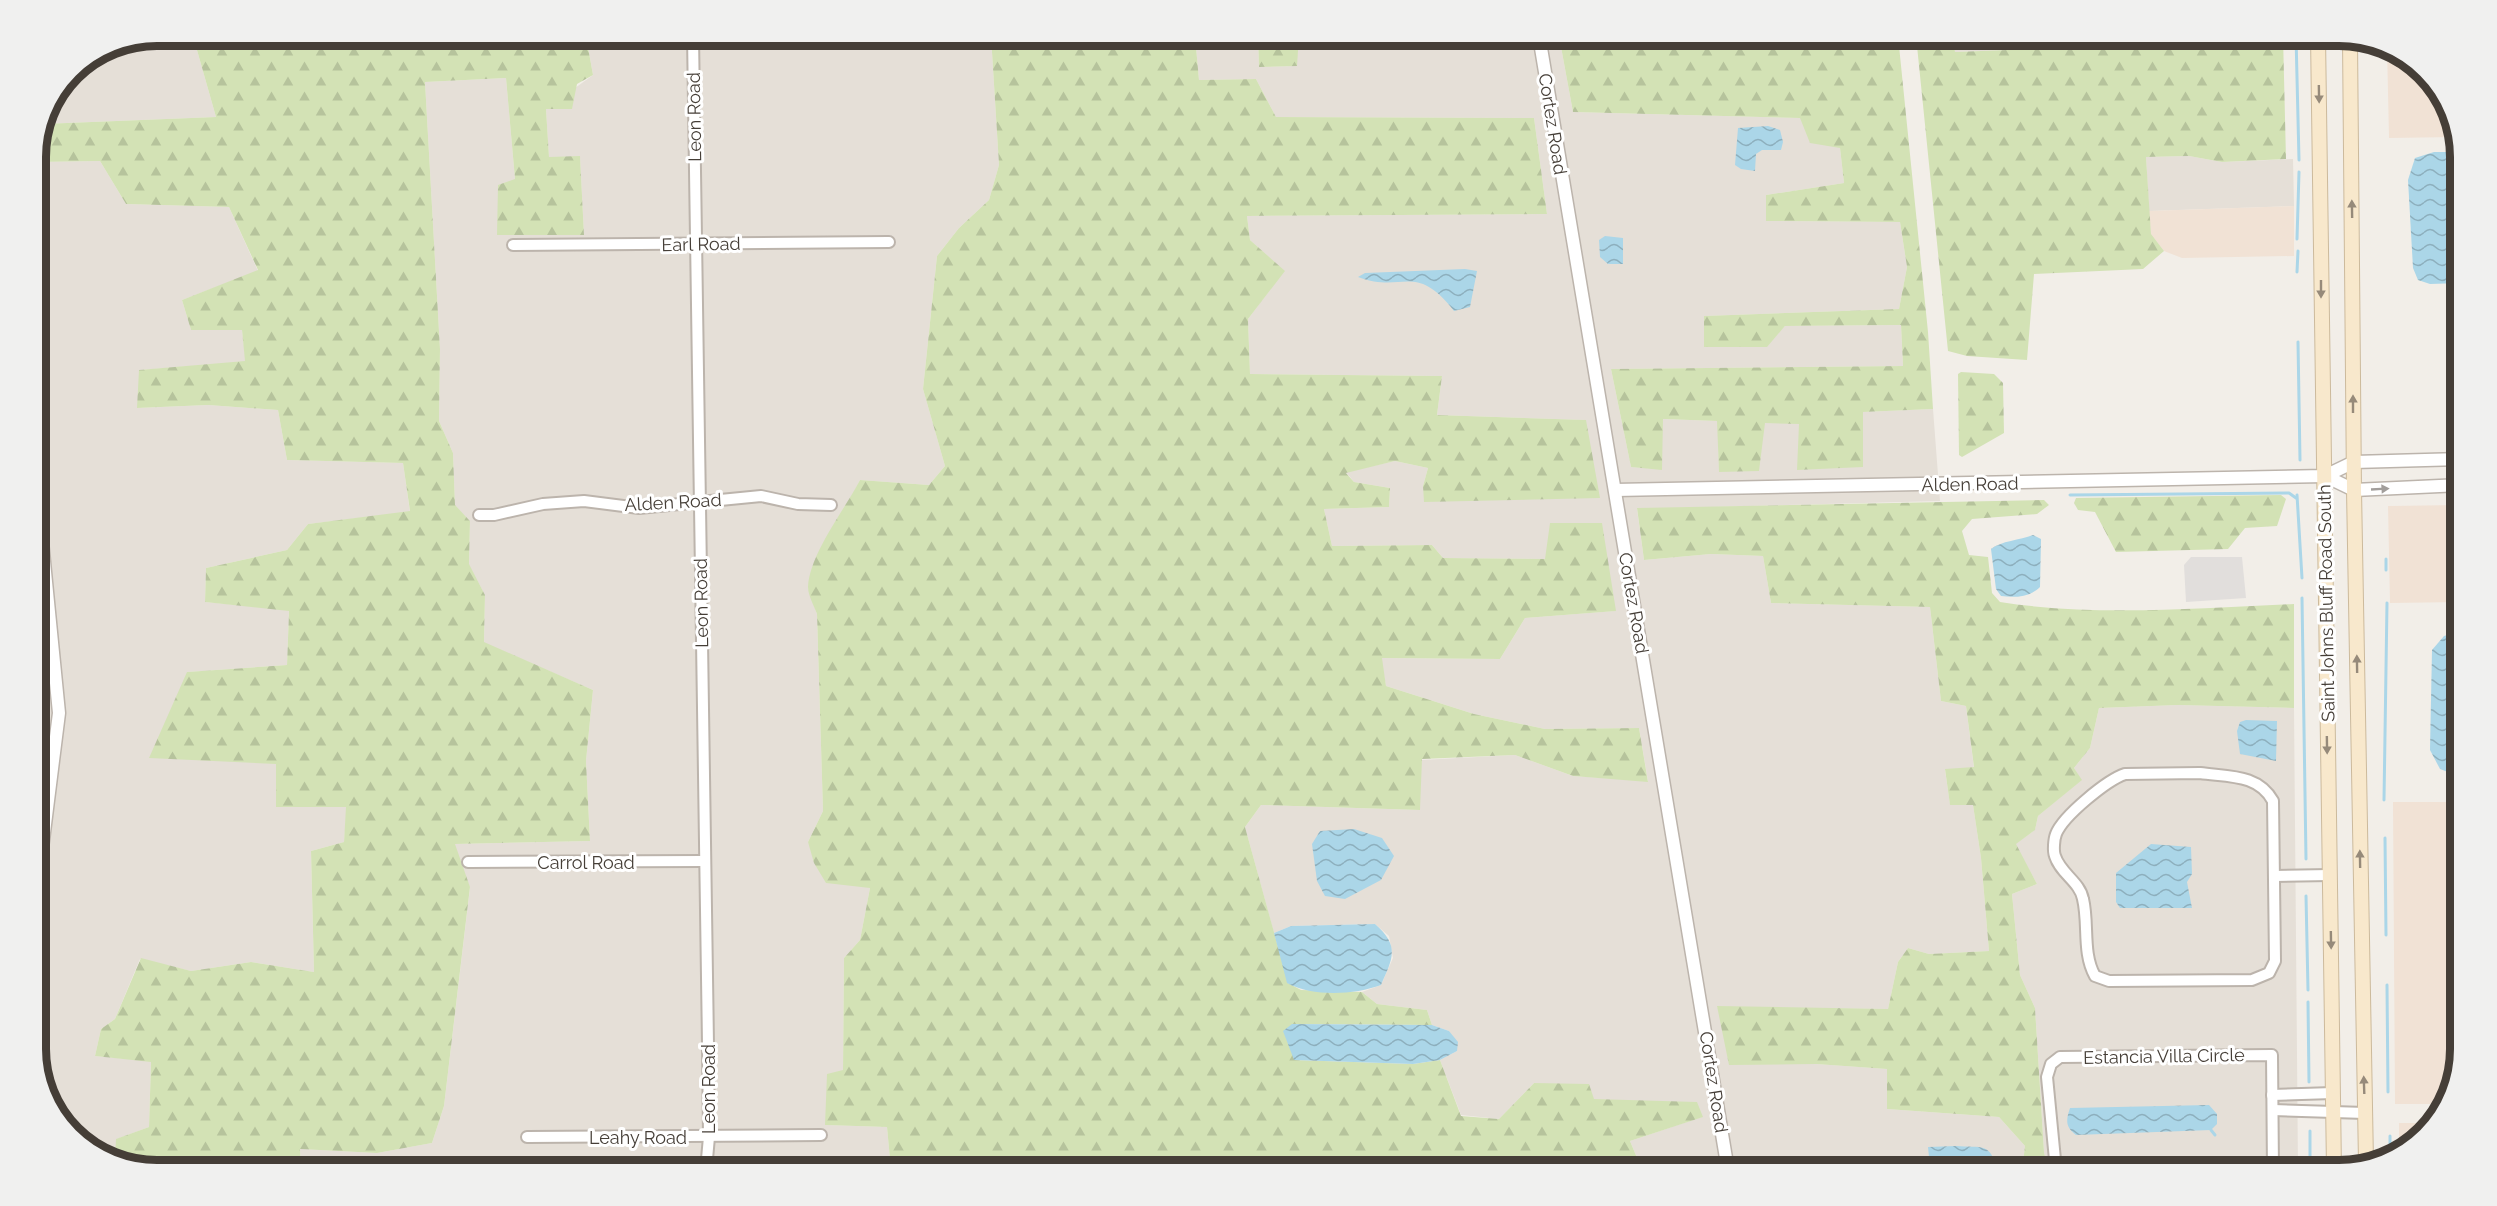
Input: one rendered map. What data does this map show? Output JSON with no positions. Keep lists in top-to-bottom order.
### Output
{
  "streets": {
    "main road": ["Saint Johns Bluff Road South"],
    "street": [
      "Leon Road",
      "Cortez Road",
      "Earl Road",
      "Alden Road",
      "Carrol Road",
      "Estancia Villa Circle",
      "Leahy Road"
    ]
  },
  "crossings": [
    ["Leon Road", "Earl Road"],
    ["Leon Road", "Alden Road"],
    ["Leon Road", "Carrol Road"],
    ["Leon Road", "Leahy Road"],
    ["Cortez Road", "Alden Road"],
    ["Alden Road", "Saint Johns Bluff Road South"]
  ]
}
